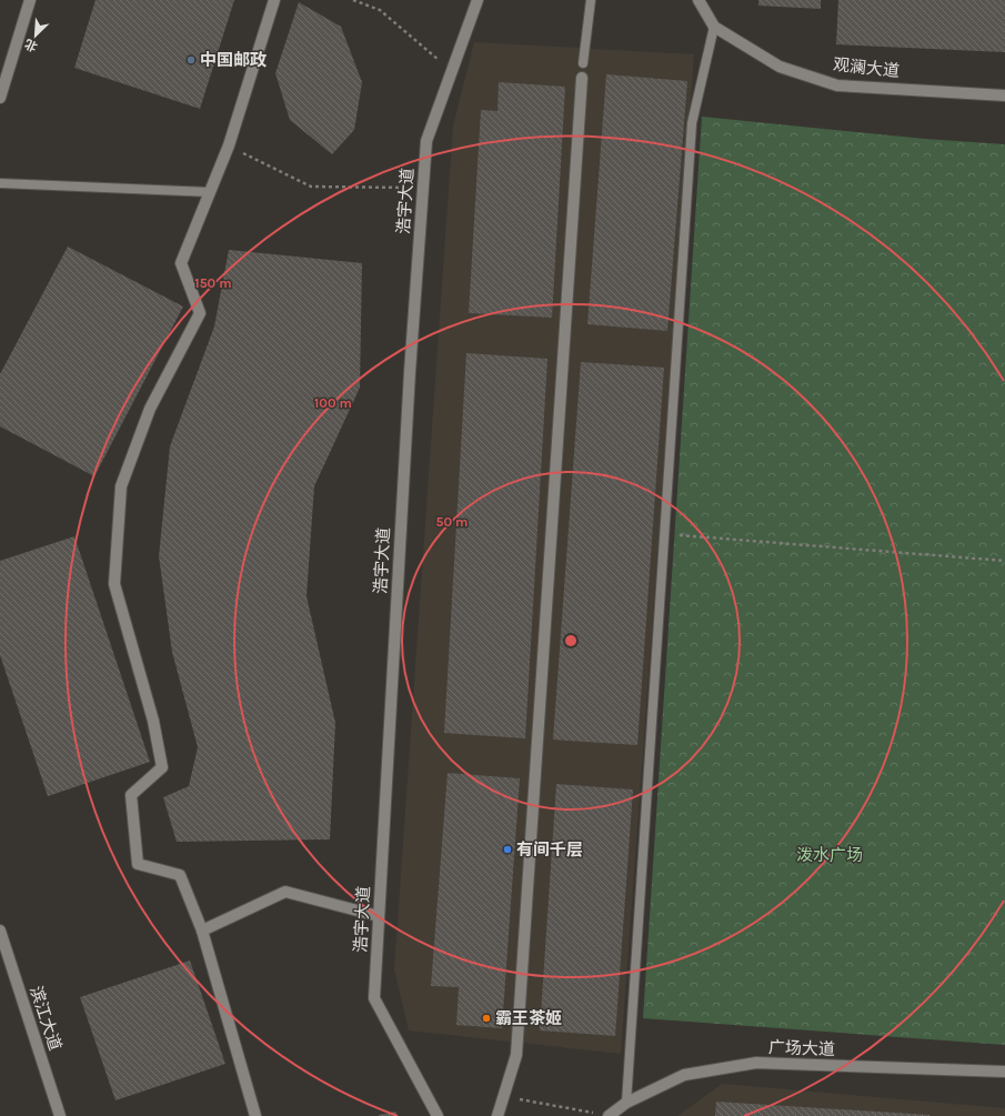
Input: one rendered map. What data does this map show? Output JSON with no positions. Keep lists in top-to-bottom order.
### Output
{
  "streets": {
    "street": [
      "观澜大道",
      "浩宇大道",
      "滨江大道",
      "广场大道"
    ]
  },
  "parks": ["泼水广场"],
  "places": ["中国邮政", "有间千层", "霸王茶姬"],
  "north": "bottom left",
  "rings": ["150 m", "100 m", "50 m"]
}
